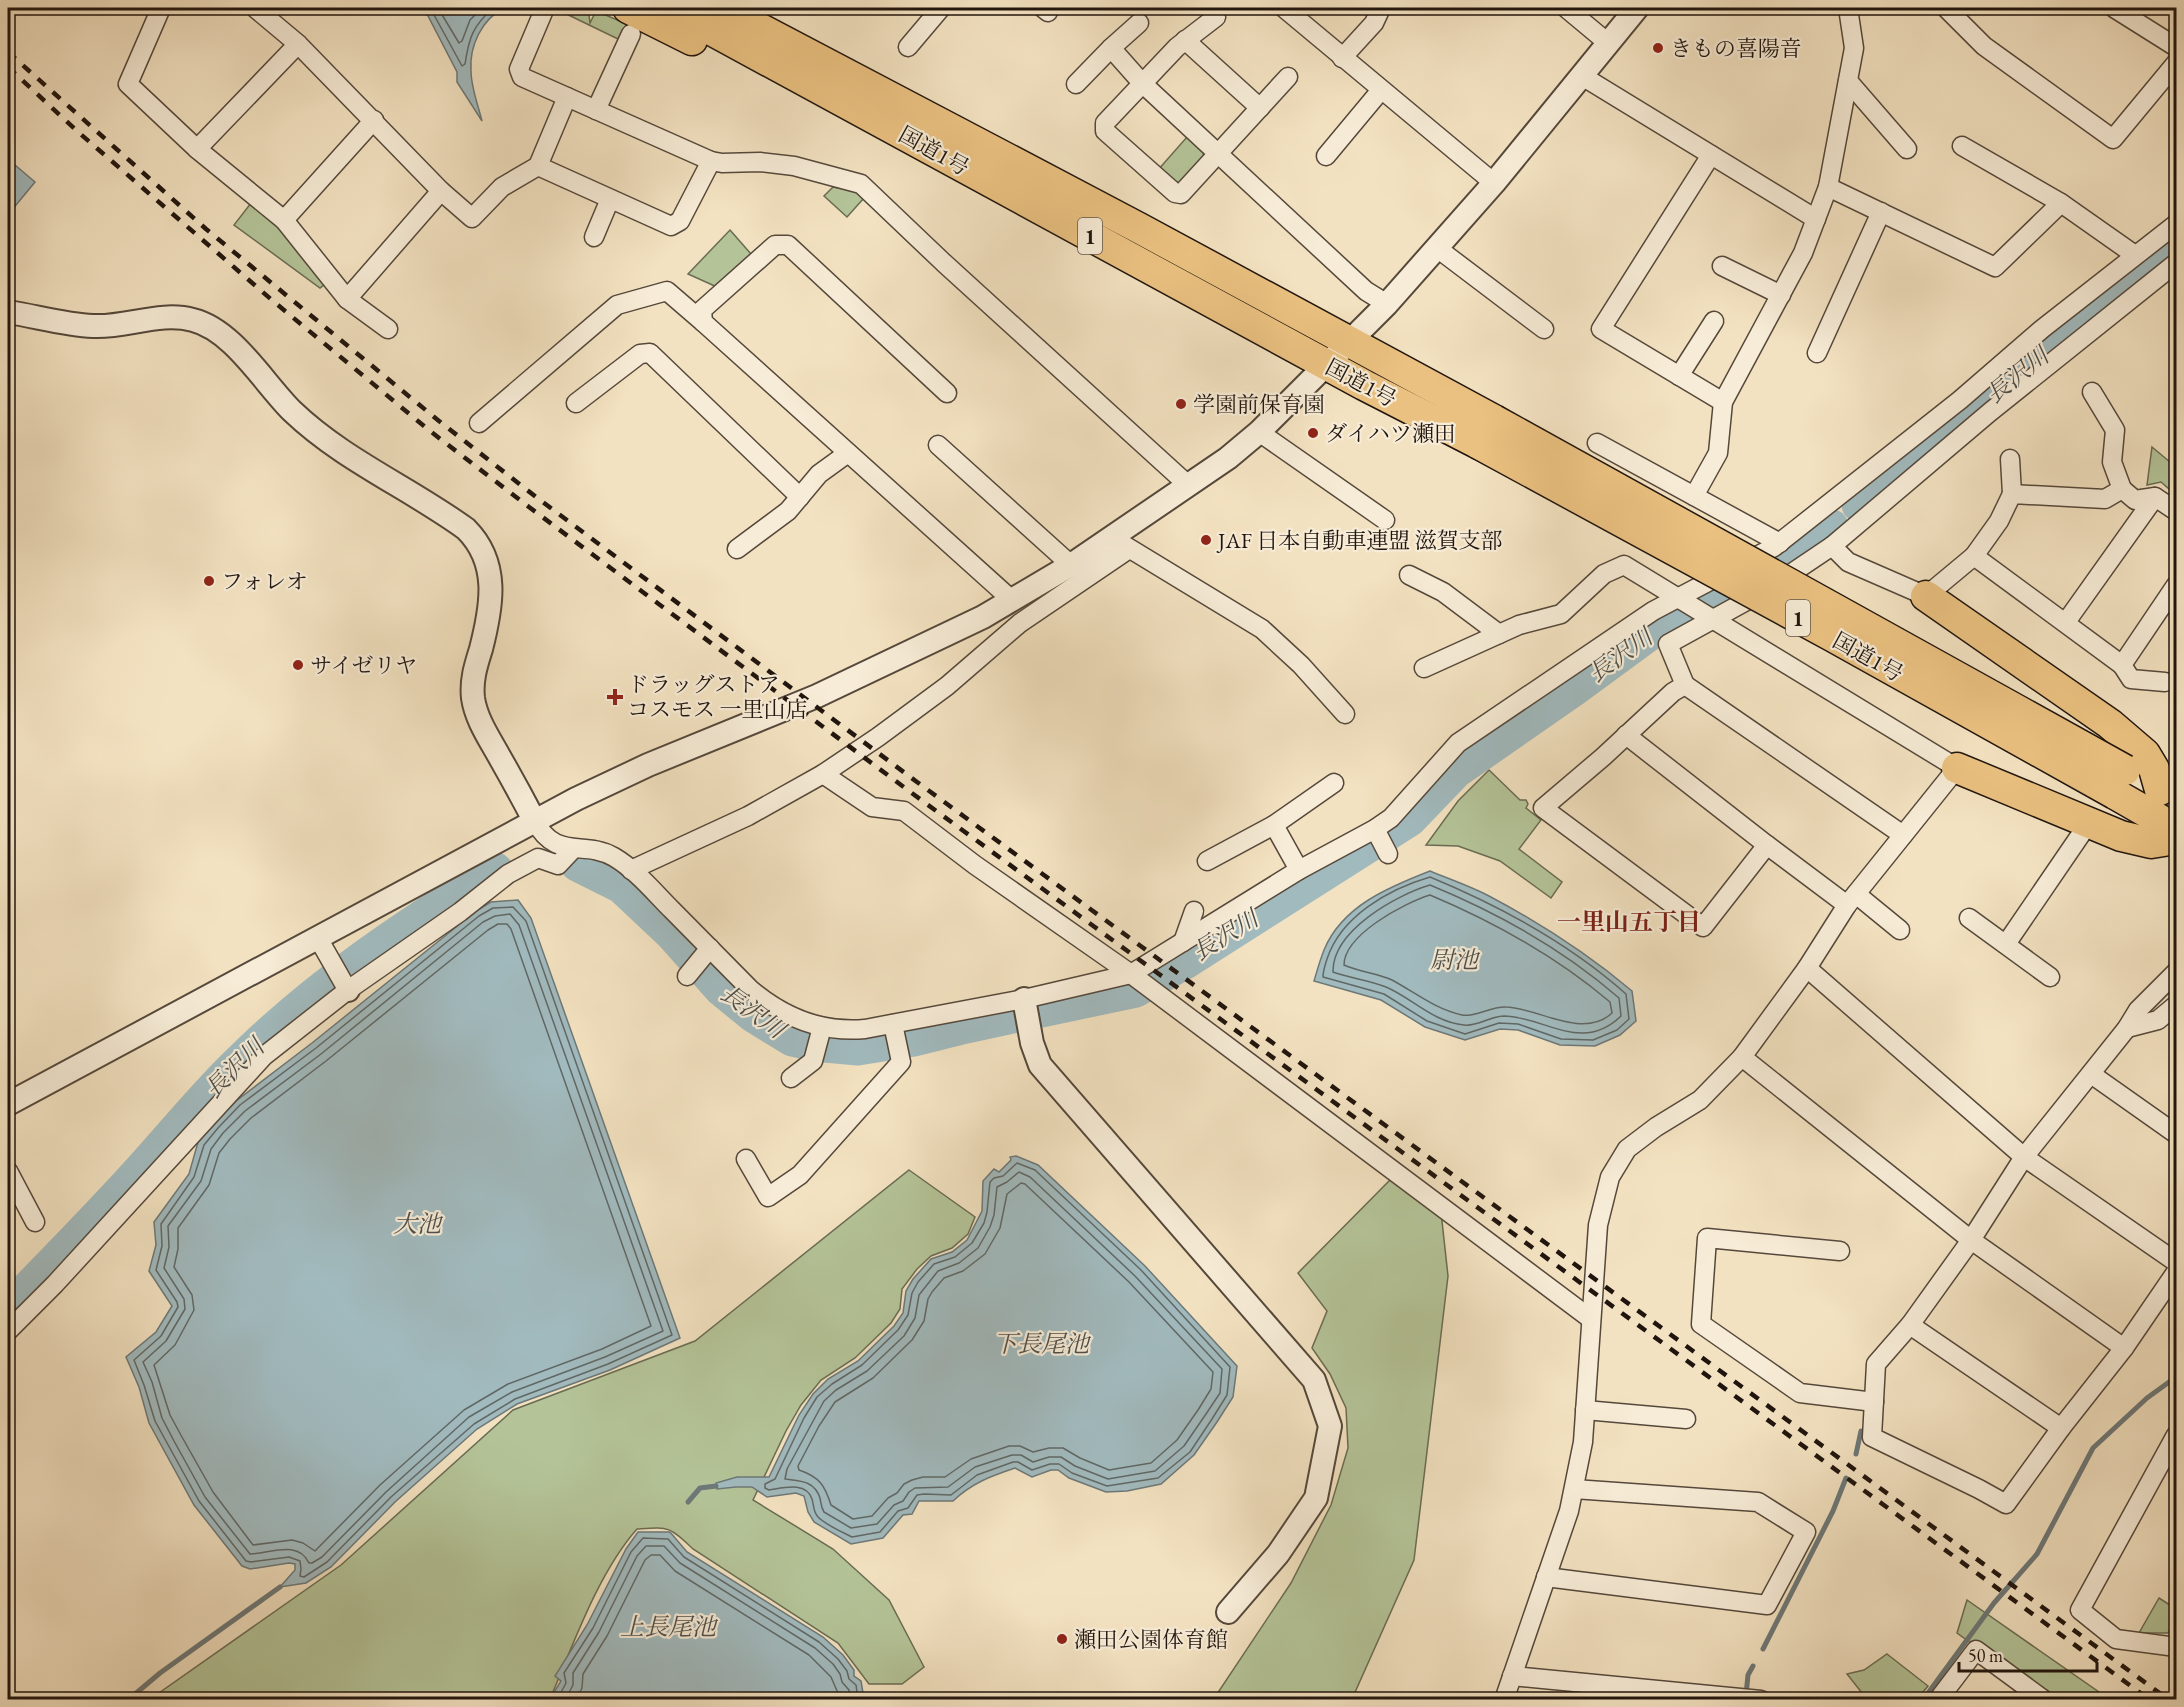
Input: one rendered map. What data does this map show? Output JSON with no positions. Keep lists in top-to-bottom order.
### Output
{
  "streets": {
    "highway": ["国道1号", "1"]
  },
  "districts": ["一里山五丁目"],
  "water": [
    "長沢川",
    "尉池",
    "大池",
    "下長尾池",
    "上長尾池"
  ],
  "places": {
    "other": [
      "きもの喜陽音",
      "学園前保育園",
      "ダイハツ瀬田",
      "JAF 日本自動車連盟 滋賀支部",
      "フォレオ",
      "サイゼリヤ",
      "瀬田公園体育館"
    ],
    "health": ["ドラッグストア コスモス 一里山店"]
  },
  "scale_bar": "50 m"
}
